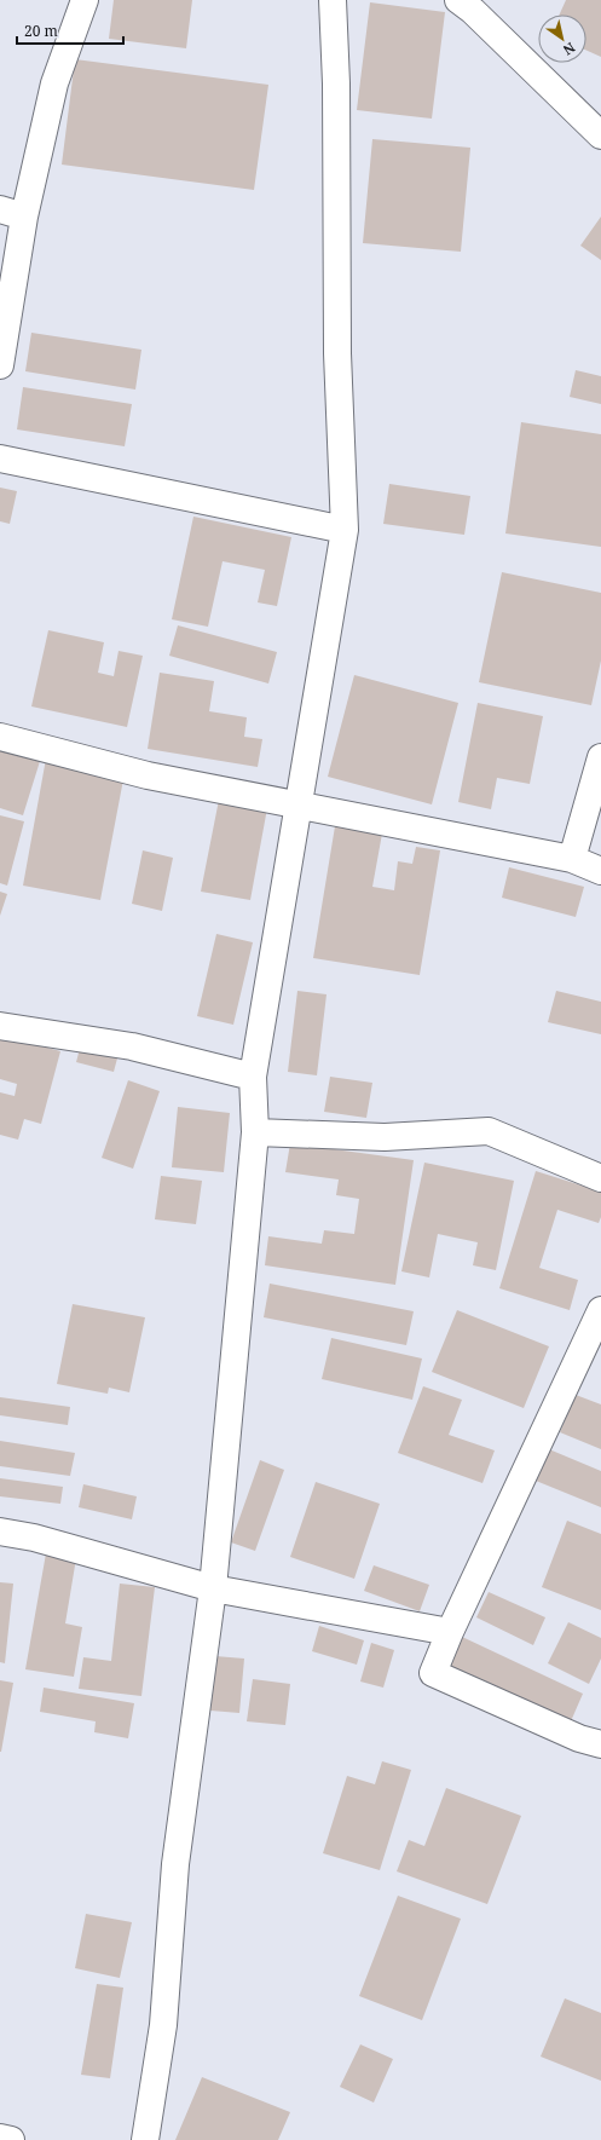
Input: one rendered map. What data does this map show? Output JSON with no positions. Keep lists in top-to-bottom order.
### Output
{
  "scale_bar": "20 m",
  "north": "bottom right"
}
